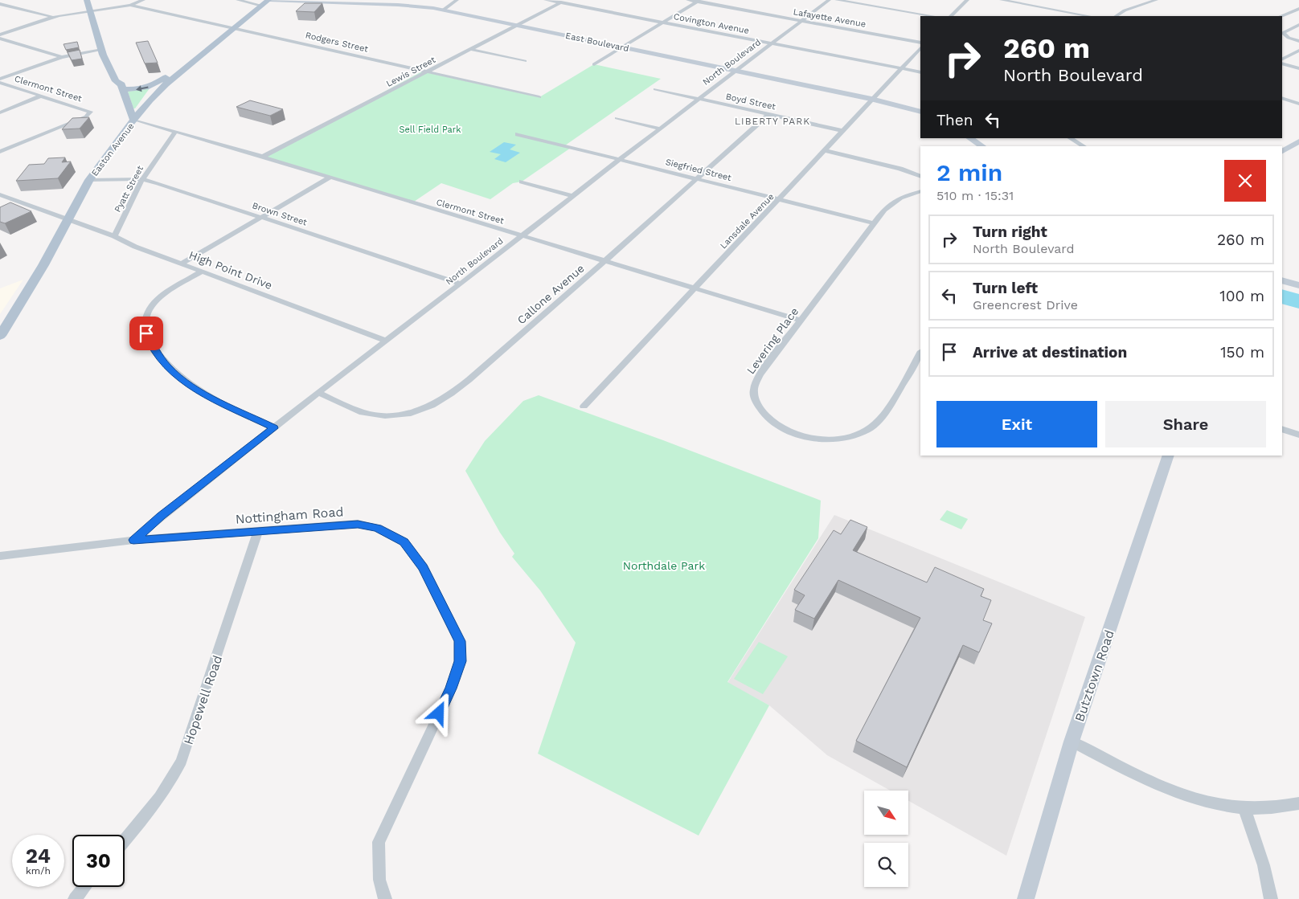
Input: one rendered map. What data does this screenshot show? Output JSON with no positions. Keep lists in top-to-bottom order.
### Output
{
  "streets": {
    "main road": ["Easton Avenue"],
    "street": [
      "Lafayette Avenue",
      "Covington Avenue",
      "Rodgers Street",
      "East Boulevard",
      "North Boulevard",
      "Lewis Street",
      "Clermont Street",
      "Boyd Street",
      "Siegfried Street",
      "Pyatt Street",
      "Brown Street",
      "Lansdale Avenue",
      "High Point Drive",
      "Callone Avenue",
      "Levering Place",
      "Nottingham Road",
      "Butztown Road",
      "Hopewell Road"
    ]
  },
  "crossings": [
    ["Lafayette Avenue", "North Boulevard"],
    ["Covington Avenue", "North Boulevard"],
    ["Covington Avenue", "Lewis Street"],
    ["Covington Avenue", "Lansdale Avenue"],
    ["Rodgers Street", "Lewis Street"],
    ["Rodgers Street", "Easton Avenue"],
    ["East Boulevard", "North Boulevard"],
    ["East Boulevard", "Lewis Street"],
    ["East Boulevard", "Easton Avenue"],
    ["East Boulevard", "Lansdale Avenue"],
    ["North Boulevard", "Clermont Street"],
    ["North Boulevard", "Boyd Street"],
    ["North Boulevard", "Siegfried Street"],
    ["North Boulevard", "Brown Street"],
    ["North Boulevard", "High Point Drive"],
    ["North Boulevard", "Callone Avenue"],
    ["North Boulevard", "Nottingham Road"],
    ["Lewis Street", "Clermont Street"],
    ["Clermont Street", "Easton Avenue"],
    ["Clermont Street", "Pyatt Street"],
    ["Clermont Street", "Lansdale Avenue"],
    ["Clermont Street", "Callone Avenue"],
    ["Clermont Street", "Levering Place"],
    ["Boyd Street", "Lansdale Avenue"],
    ["Boyd Street", "Callone Avenue"],
    ["Easton Avenue", "Brown Street"],
    ["Easton Avenue", "High Point Drive"],
    ["Siegfried Street", "Lansdale Avenue"],
    ["Siegfried Street", "Callone Avenue"],
    ["Siegfried Street", "Levering Place"],
    ["Pyatt Street", "Brown Street"],
    ["Pyatt Street", "High Point Drive"],
    ["Nottingham Road", "Hopewell Road"]
  ],
  "districts": ["LIBERTY PARK"],
  "parks": ["Sell Field Park", "Northdale Park"],
  "north": "bottom right",
  "page": {
    "turn": ["260 m", "North Boulevard"],
    "then": "Then",
    "heading": ["2 min", "510 m · 15:31"],
    "list": [
      {
        "name": "Turn right",
        "note": "North Boulevard",
        "value": "260 m"
      },
      {
        "name": "Turn left",
        "note": "Greencrest Drive",
        "value": "100 m"
      },
      {
        "name": "Arrive at destination",
        "value": "150 m"
      }
    ],
    "buttons": ["Exit", "Share"],
    "speed": "24 km/h",
    "limit": "30"
  }
}
